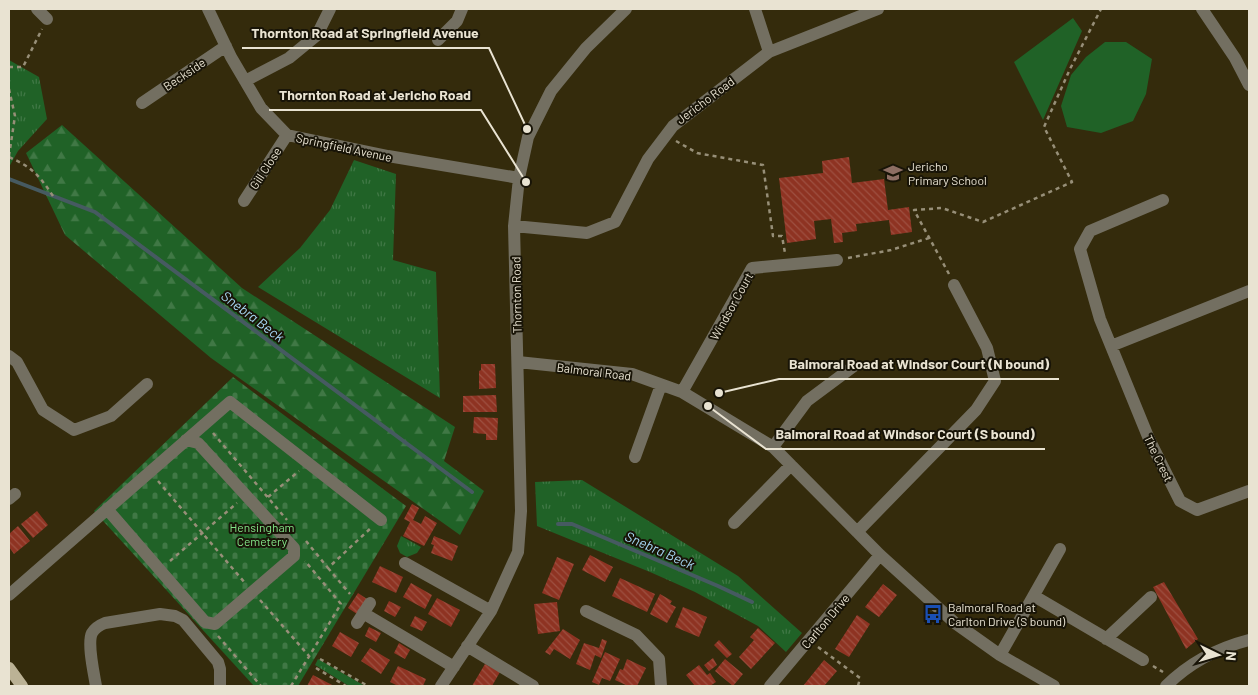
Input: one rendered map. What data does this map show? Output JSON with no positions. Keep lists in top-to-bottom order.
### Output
{
  "streets": {
    "street": [
      "Beckside",
      "Jericho Road",
      "Springfield Avenue",
      "Gill Close",
      "Thornton Road",
      "Windsor Court",
      "Balmoral Road",
      "The Crest",
      "Carlton Drive"
    ]
  },
  "crossings": [
    ["Beckside", "Springfield Avenue"],
    ["Jericho Road", "Thornton Road"],
    ["Springfield Avenue", "Gill Close"],
    ["Springfield Avenue", "Thornton Road"],
    ["Thornton Road", "Balmoral Road"],
    ["Windsor Court", "Balmoral Road"],
    ["Balmoral Road", "Carlton Drive"]
  ],
  "water": ["Snebra Beck"],
  "parks": ["Hensingham Cemetery"],
  "places": {
    "other": [
      "Thornton Road at Springfield Avenue",
      "Thornton Road at Jericho Road",
      "Balmoral Road at Windsor Court (N bound)",
      "Balmoral Road at Windsor Court (S bound)"
    ],
    "school or university": ["Jericho Primary School"],
    "bus stop": ["Balmoral Road at Carlton Drive (S bound)"]
  },
  "north": "right"
}
